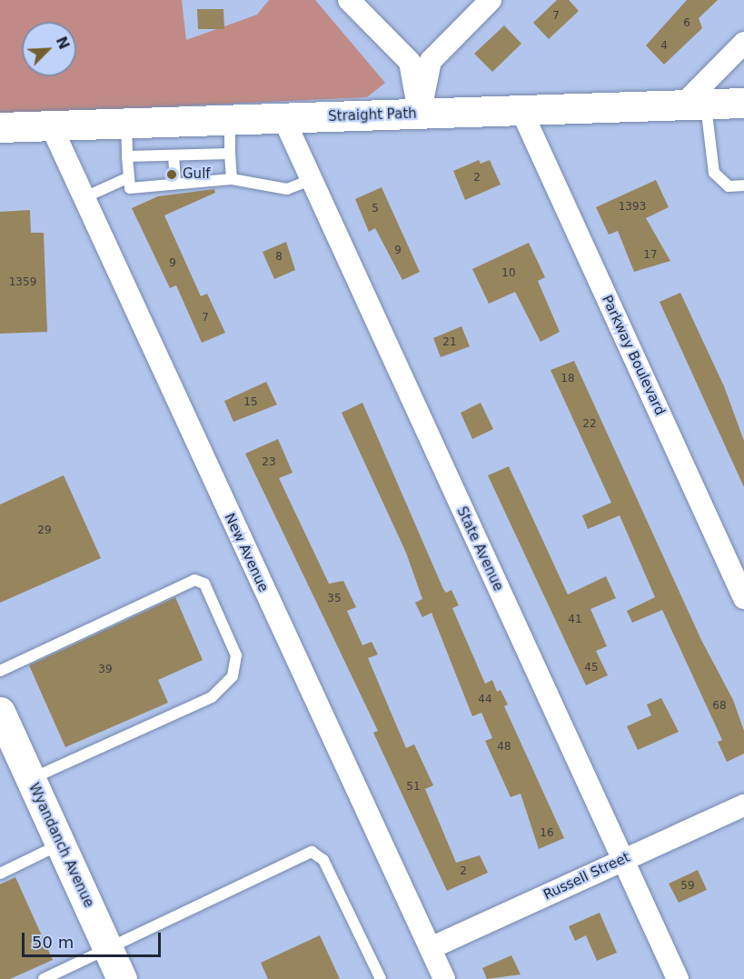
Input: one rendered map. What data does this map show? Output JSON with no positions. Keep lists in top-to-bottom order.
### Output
{
  "streets": {
    "main road": ["Straight Path", "Wyandanch Avenue"],
    "street": [
      "Parkway Boulevard",
      "State Avenue",
      "New Avenue",
      "Russell Street"
    ]
  },
  "crossings": [
    ["Straight Path", "Parkway Boulevard"],
    ["Straight Path", "State Avenue"],
    ["Straight Path", "New Avenue"],
    ["State Avenue", "Russell Street"],
    ["New Avenue", "Russell Street"]
  ],
  "places": ["Gulf"],
  "house_numbers": [
    "7",
    "6",
    "4",
    "2",
    "1393",
    "5",
    "9",
    "17",
    "8",
    "9",
    "10",
    "1359",
    "7",
    "21",
    "18",
    "15",
    "22",
    "23",
    "29",
    "35",
    "41",
    "45",
    "39",
    "44",
    "68",
    "48",
    "51",
    "16",
    "2",
    "59"
  ],
  "scale_bar": "50 m",
  "north": "top right"
}
